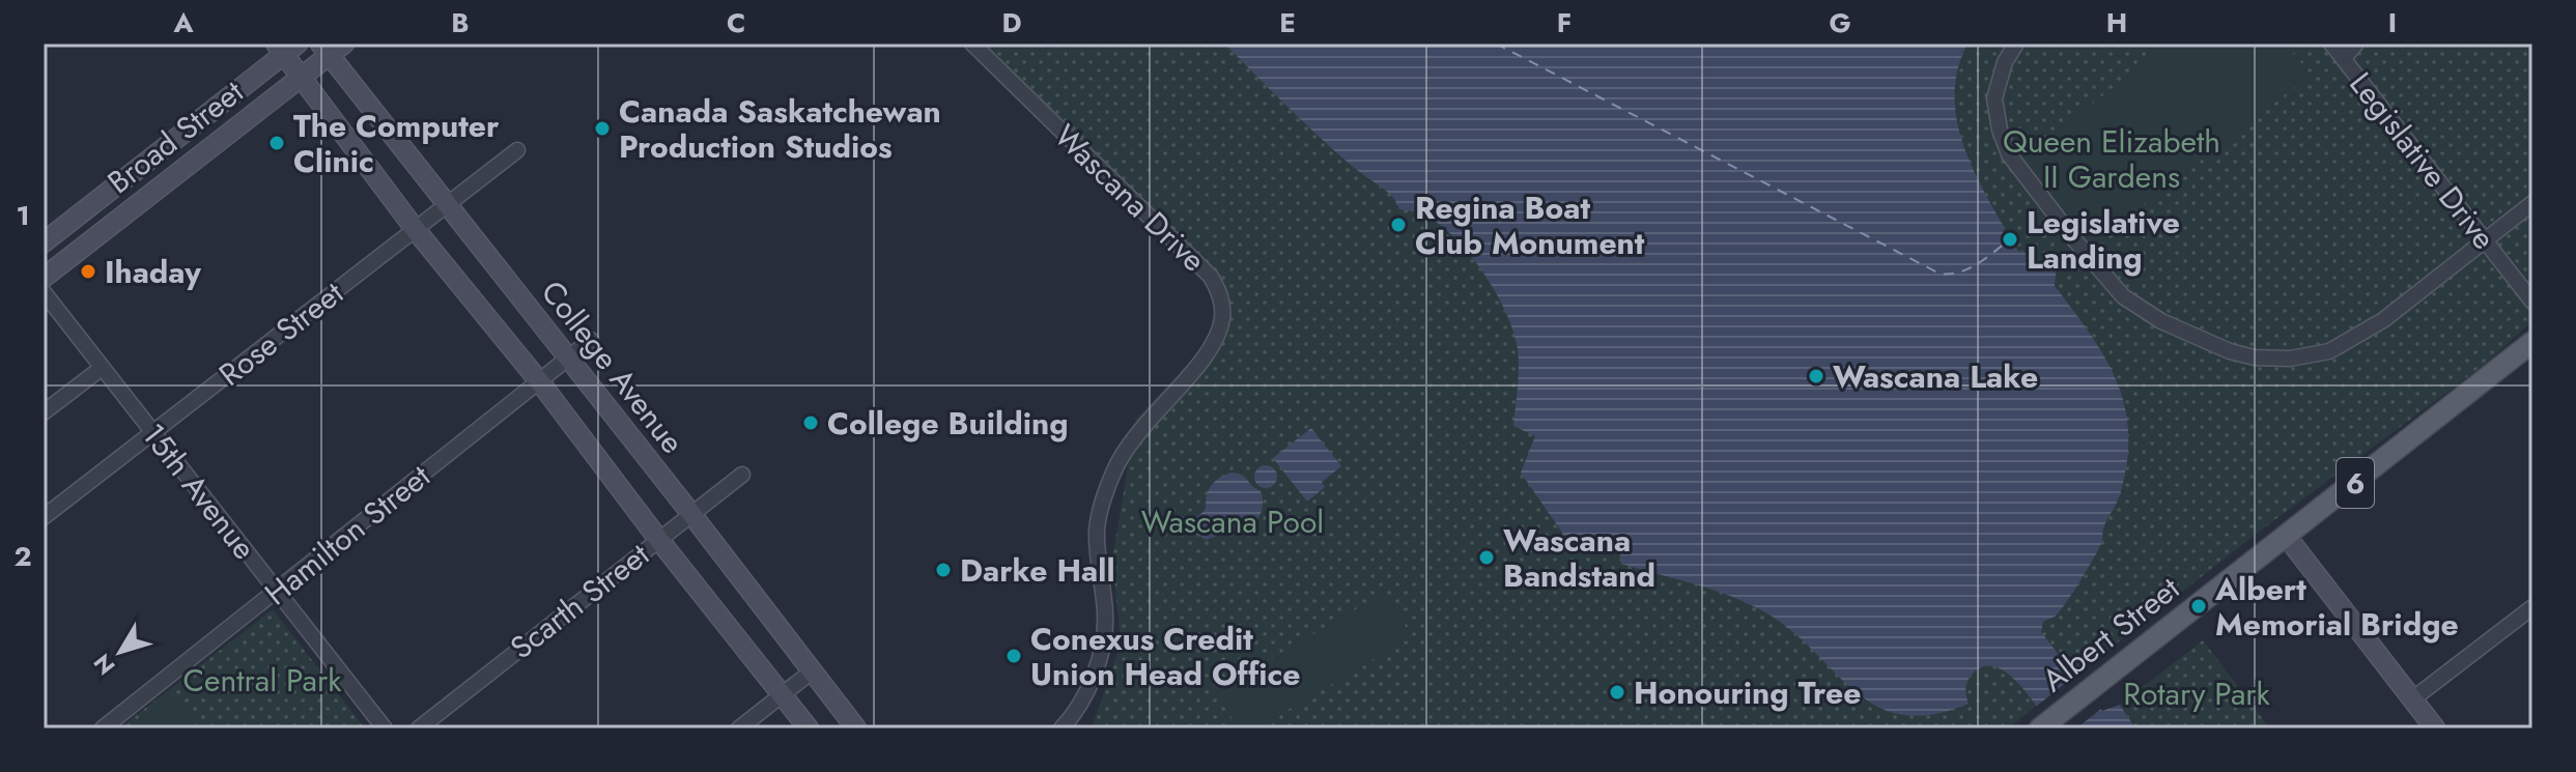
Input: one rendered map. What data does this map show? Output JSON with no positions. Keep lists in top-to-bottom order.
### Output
{
  "streets": {
    "main road": [
      "Broad Street",
      "College Avenue",
      "6",
      "Albert Street"
    ],
    "street": [
      "Legislative Drive",
      "Wascana Drive",
      "Rose Street",
      "15th Avenue",
      "Hamilton Street",
      "Scarth Street"
    ]
  },
  "crossings": [
    ["Broad Street", "College Avenue"],
    ["Rose Street", "College Avenue"],
    ["Rose Street", "15th Avenue"],
    ["College Avenue", "Hamilton Street"],
    ["College Avenue", "Scarth Street"],
    ["15th Avenue", "Hamilton Street"]
  ],
  "parks": [
    "Queen Elizabeth II Gardens",
    "Wascana Pool",
    "Central Park",
    "Rotary Park"
  ],
  "places": [
    "Canada Saskatchewan Production Studios",
    "The Computer Clinic",
    "Regina Boat Club Monument",
    "Legislative Landing",
    "Ihaday",
    "Wascana Lake",
    "College Building",
    "Wascana Bandstand",
    "Darke Hall",
    "Albert Memorial Bridge",
    "Conexus Credit Union Head Office",
    "Honouring Tree"
  ],
  "north": "bottom left",
  "grid": {
    "columns": [
      "A",
      "B",
      "C",
      "D",
      "E",
      "F",
      "G",
      "H",
      "I"
    ],
    "rows": ["1", "2"]
  }
}
